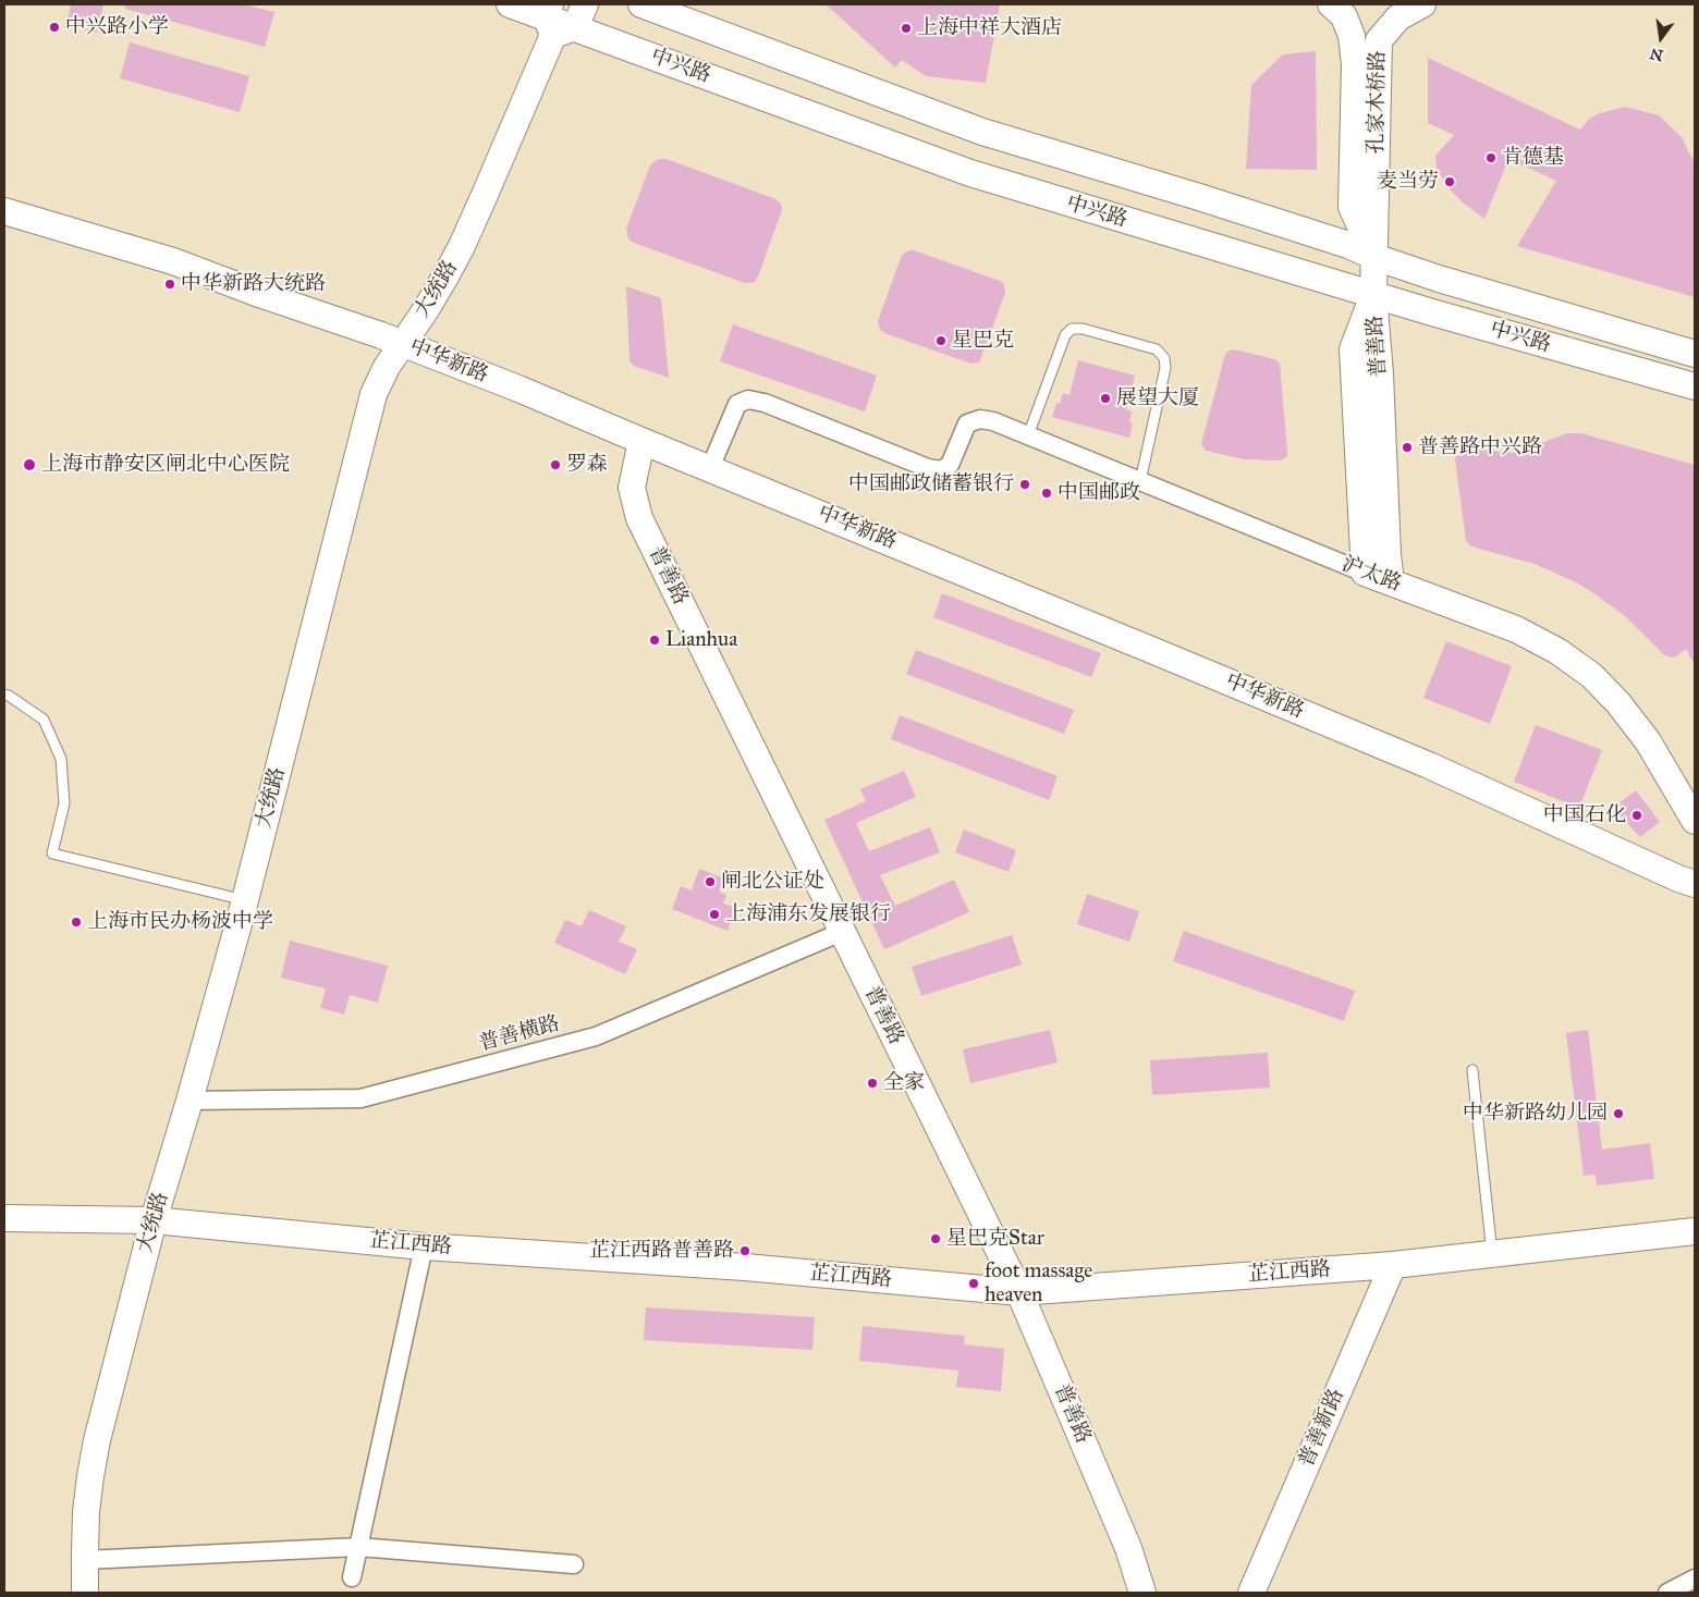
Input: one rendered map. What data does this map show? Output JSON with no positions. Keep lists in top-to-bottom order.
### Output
{
  "streets": {
    "street": [
      "中兴路",
      "孔家木桥路",
      "大统路",
      "普善路",
      "中华新路",
      "沪太路",
      "普善横路",
      "芷江西路",
      "普善新路"
    ]
  },
  "crossings": [
    ["中兴路", "孔家木桥路"],
    ["中兴路", "大统路"],
    ["中兴路", "普善路"],
    ["孔家木桥路", "普善路"],
    ["大统路", "中华新路"],
    ["大统路", "普善横路"],
    ["大统路", "芷江西路"],
    ["普善路", "中华新路"],
    ["普善路", "沪太路"],
    ["普善路", "普善横路"],
    ["普善路", "芷江西路"],
    ["中华新路", "沪太路"],
    ["芷江西路", "普善新路"]
  ],
  "places": [
    "中兴路小学",
    "上海中祥大酒店",
    "肯德基",
    "麦当劳",
    "中华新路大统路",
    "星巴克",
    "展望大厦",
    "普善路中兴路",
    "上海市静安区闸北中心医院",
    "罗森",
    "中国邮政储蓄银行",
    "中国邮政",
    "Lianhua",
    "中国石化",
    "闸北公证处",
    "上海浦东发展银行",
    "上海市民办杨波中学",
    "全家",
    "中华新路幼儿园",
    "星巴克Star",
    "芷江西路普善路",
    "foot massage heaven"
  ],
  "north": "bottom"
}
